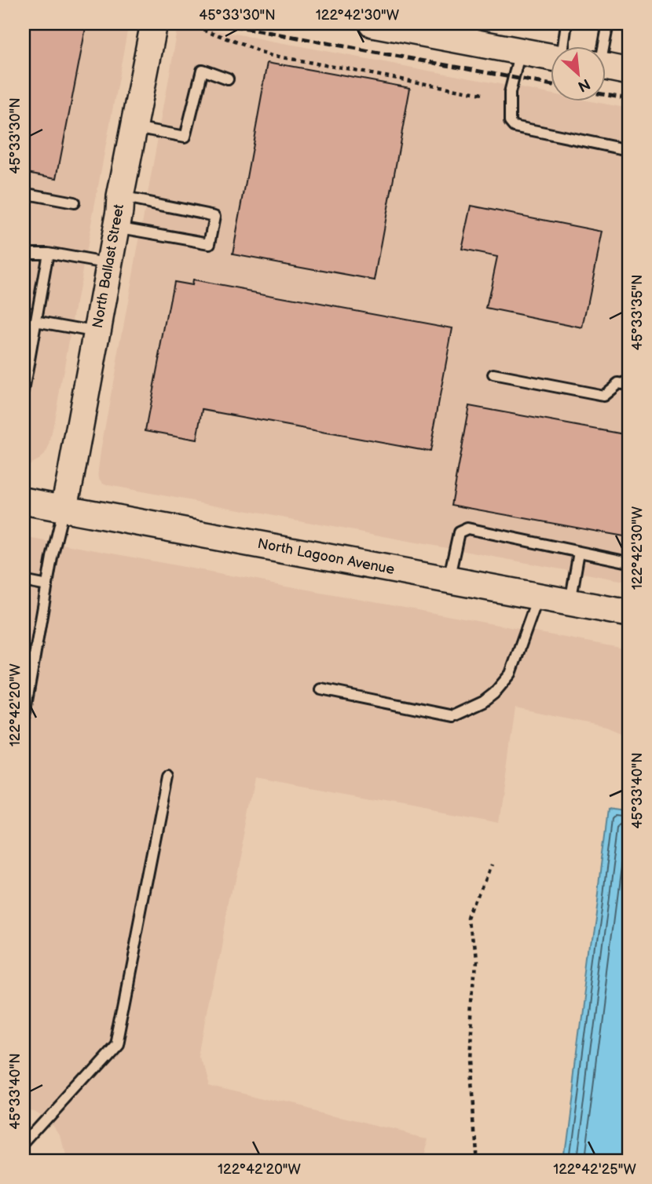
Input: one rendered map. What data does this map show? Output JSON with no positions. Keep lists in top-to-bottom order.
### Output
{
  "streets": {
    "street": ["North Ballast Street", "North Lagoon Avenue"]
  },
  "crossings": [
    ["North Ballast Street", "North Lagoon Avenue"]
  ],
  "north": "bottom right",
  "coordinates": [
    "45°33'30\"N",
    "122°42'30\"W",
    "45°33'35\"N",
    "122°42'20\"W",
    "45°33'40\"N",
    "122°42'25\"W"
  ]
}
